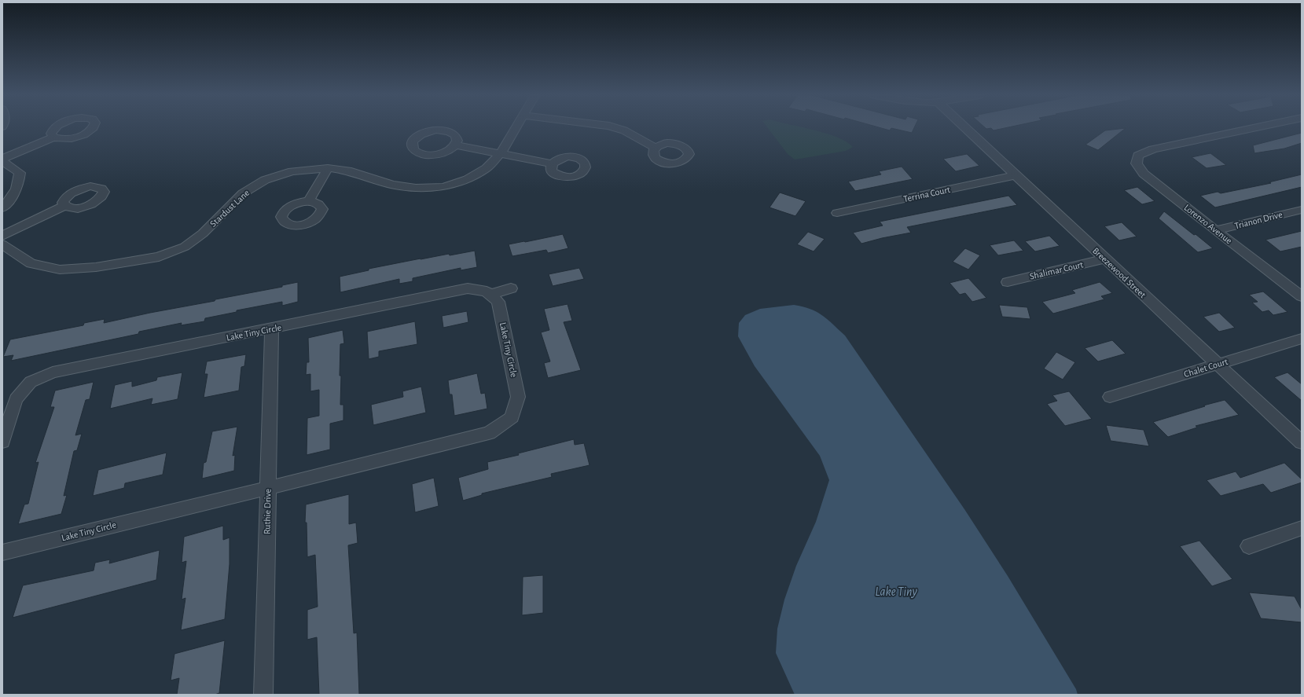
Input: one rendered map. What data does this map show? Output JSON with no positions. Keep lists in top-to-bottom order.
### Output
{
  "streets": {
    "street": [
      "Terrina Court",
      "Stardust Lane",
      "Trianon Drive",
      "Lorenzo Avenue",
      "Shalimar Court",
      "Breezewood Street",
      "Lake Tiny Circle",
      "Chalet Court",
      "Ruthie Drive"
    ]
  },
  "crossings": [
    ["Terrina Court", "Breezewood Street"],
    ["Trianon Drive", "Lorenzo Avenue"],
    ["Shalimar Court", "Breezewood Street"],
    ["Breezewood Street", "Chalet Court"],
    ["Lake Tiny Circle", "Ruthie Drive"]
  ],
  "water": ["Lake Tiny"]
}
